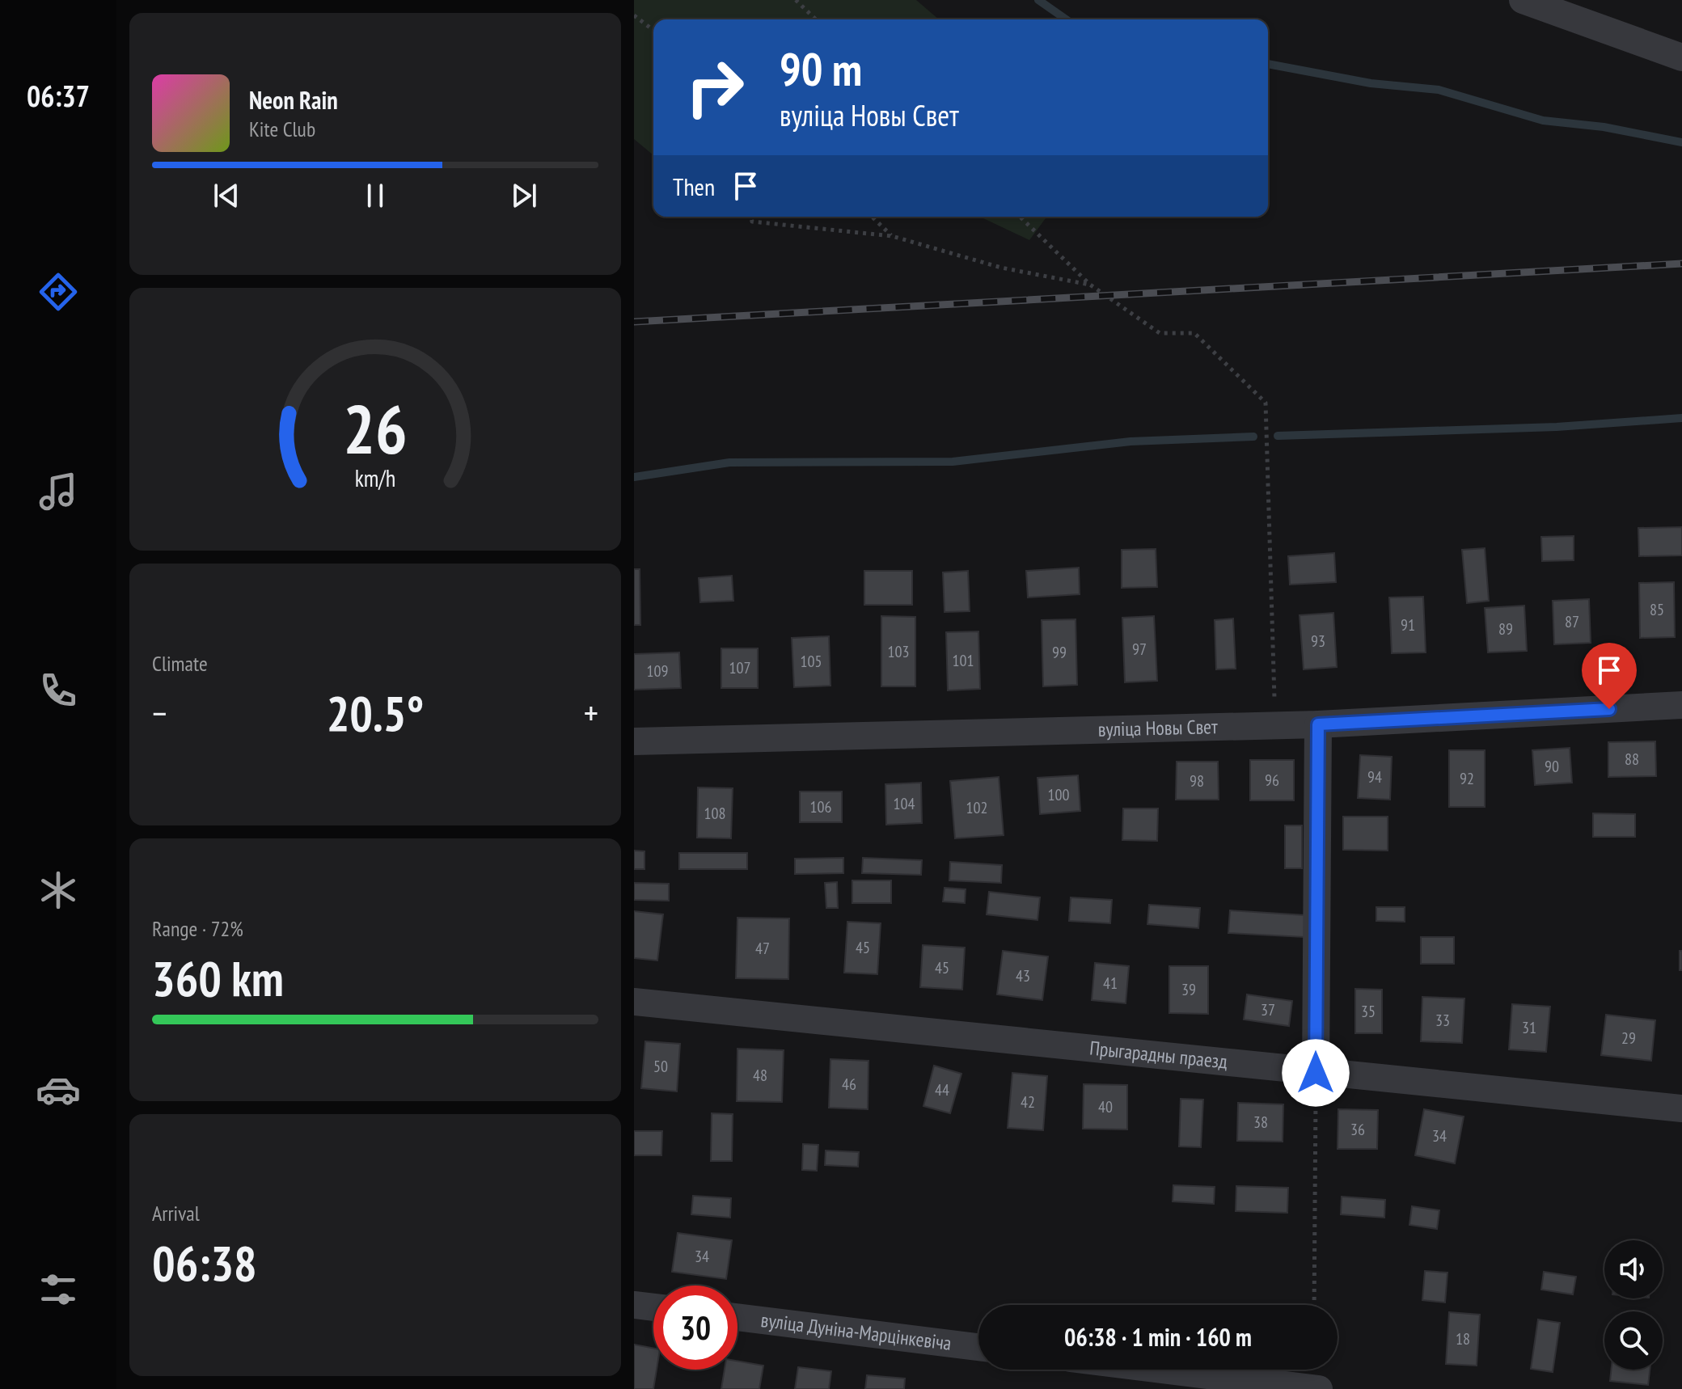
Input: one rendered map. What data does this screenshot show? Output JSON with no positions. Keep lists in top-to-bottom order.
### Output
{
  "streets": {
    "street": ["вуліца Новы Свет", "Прыгарадны праезд", "вуліца Дуніна-Марцінкевіча"]
  },
  "house_numbers": [
    "85",
    "87",
    "91",
    "89",
    "93",
    "97",
    "103",
    "99",
    "101",
    "105",
    "107",
    "109",
    "88",
    "90",
    "94",
    "92",
    "96",
    "98",
    "100",
    "104",
    "106",
    "102",
    "108",
    "45",
    "47",
    "45",
    "43",
    "41",
    "39",
    "37",
    "35",
    "33",
    "31",
    "29",
    "50",
    "48",
    "46",
    "44",
    "42",
    "40",
    "38",
    "36",
    "34",
    "34",
    "18"
  ],
  "page": {
    "tabs": "06:37",
    "turn": ["90 m", "вуліца Новы Свет"],
    "song": ["Neon Rain", "Kite Club"],
    "then": "Then",
    "tile": [
      "Climate",
      ["Range · 72%", "360 km"],
      ["Arrival", "06:38"]
    ],
    "heat": ["−", "20.5°", "+"],
    "limit": "30",
    "trip": "06:38 · 1 min · 160 m",
    "gauge": ["26", "km/h"]
  }
}
